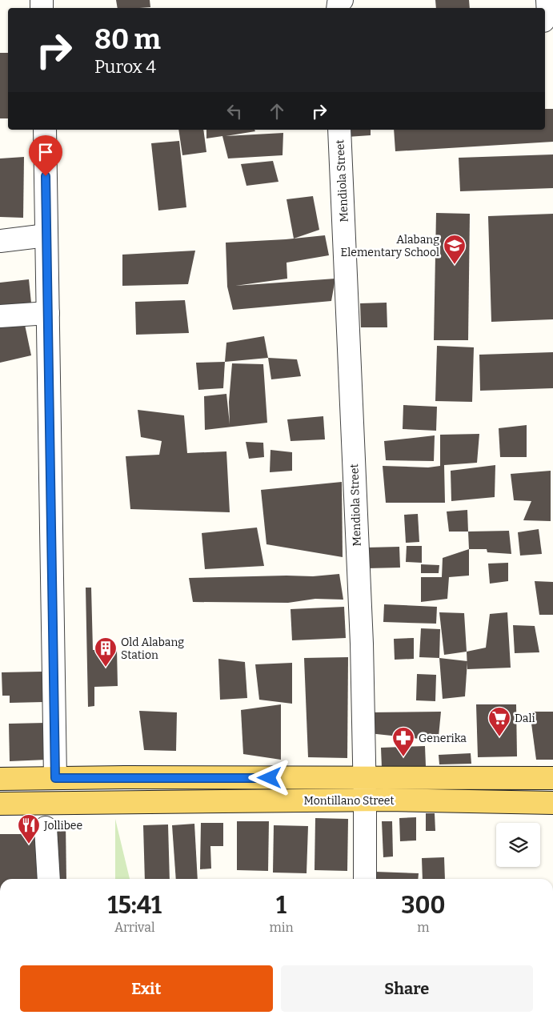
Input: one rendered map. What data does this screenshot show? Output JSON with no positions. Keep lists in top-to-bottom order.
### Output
{
  "streets": {
    "main road": ["Montillano Street"],
    "street": ["Mendiola Street"]
  },
  "crossings": [
    ["Mendiola Street", "Montillano Street"]
  ],
  "places": {
    "school or university": ["Alabang Elementary School"],
    "building": ["Old Alabang Station"],
    "supermarket": ["Dali"],
    "pharmacy": ["Generika"],
    "restaurant": ["Jollibee"]
  },
  "page": {
    "turn": ["80 m", "Purox 4"],
    "eta": [
      "15:41",
      "Arrival",
      "1",
      "min",
      "300",
      "m"
    ],
    "buttons": ["Exit", "Share"]
  }
}
